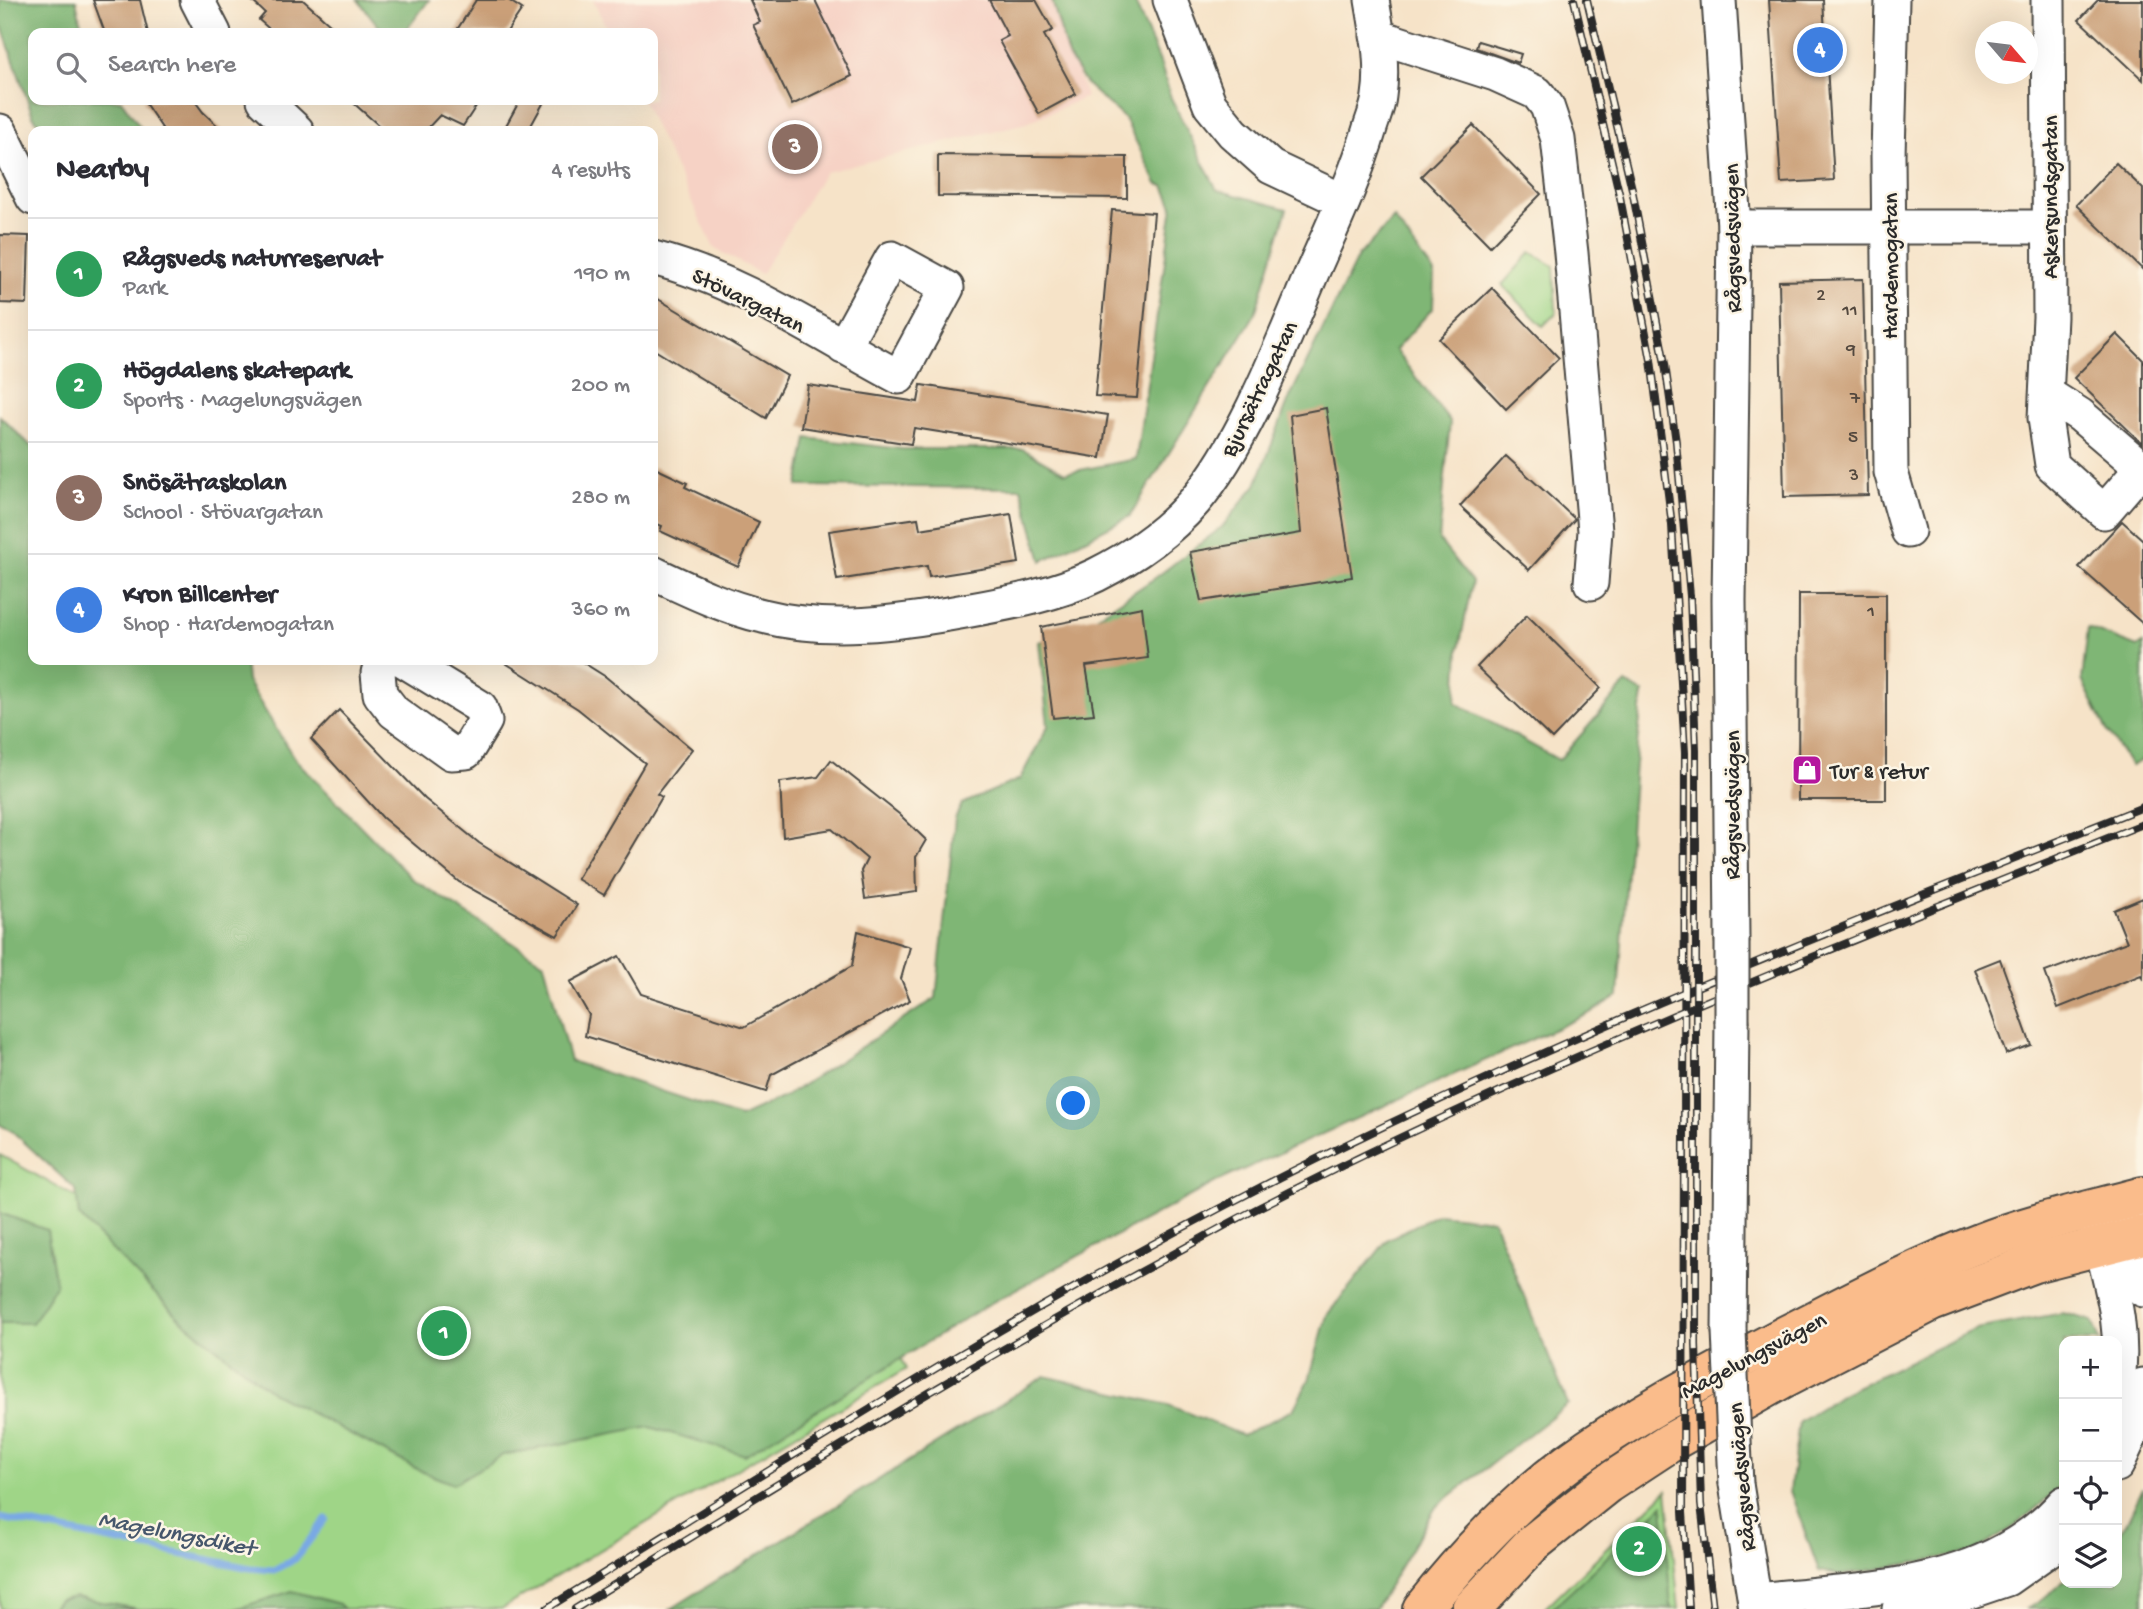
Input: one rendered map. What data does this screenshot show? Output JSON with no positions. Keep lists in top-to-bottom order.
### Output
{
  "streets": {
    "main road": ["Magelungsvägen"],
    "street": [
      "Askersundsgatan",
      "Rågsvedsvägen",
      "Hardemogatan",
      "Stövargatan",
      "Bjursätragatan"
    ]
  },
  "water": ["Magelungsdiket"],
  "places": {
    "shop": ["Tur & retur"]
  },
  "house_numbers": [
    "2",
    "11",
    "9",
    "7",
    "5",
    "3",
    "1"
  ],
  "north": "bottom right",
  "page": {
    "pins": [
      "4",
      "3",
      "1",
      "2"
    ],
    "search": "Search here",
    "heading": ["Nearby", "4 results"],
    "list": [
      {
        "mark": "1",
        "name": "Rågsveds naturreservat",
        "note": "Park",
        "value": "190 m"
      },
      {
        "mark": "2",
        "name": "Högdalens skatepark",
        "note": "Sports · Magelungsvägen",
        "value": "200 m"
      },
      {
        "mark": "3",
        "name": "Snösätraskolan",
        "note": "School · Stövargatan",
        "value": "280 m"
      },
      {
        "mark": "4",
        "name": "Kron Billcenter",
        "note": "Shop · Hardemogatan",
        "value": "360 m"
      }
    ],
    "map_buttons": ["+", "−"]
  }
}
